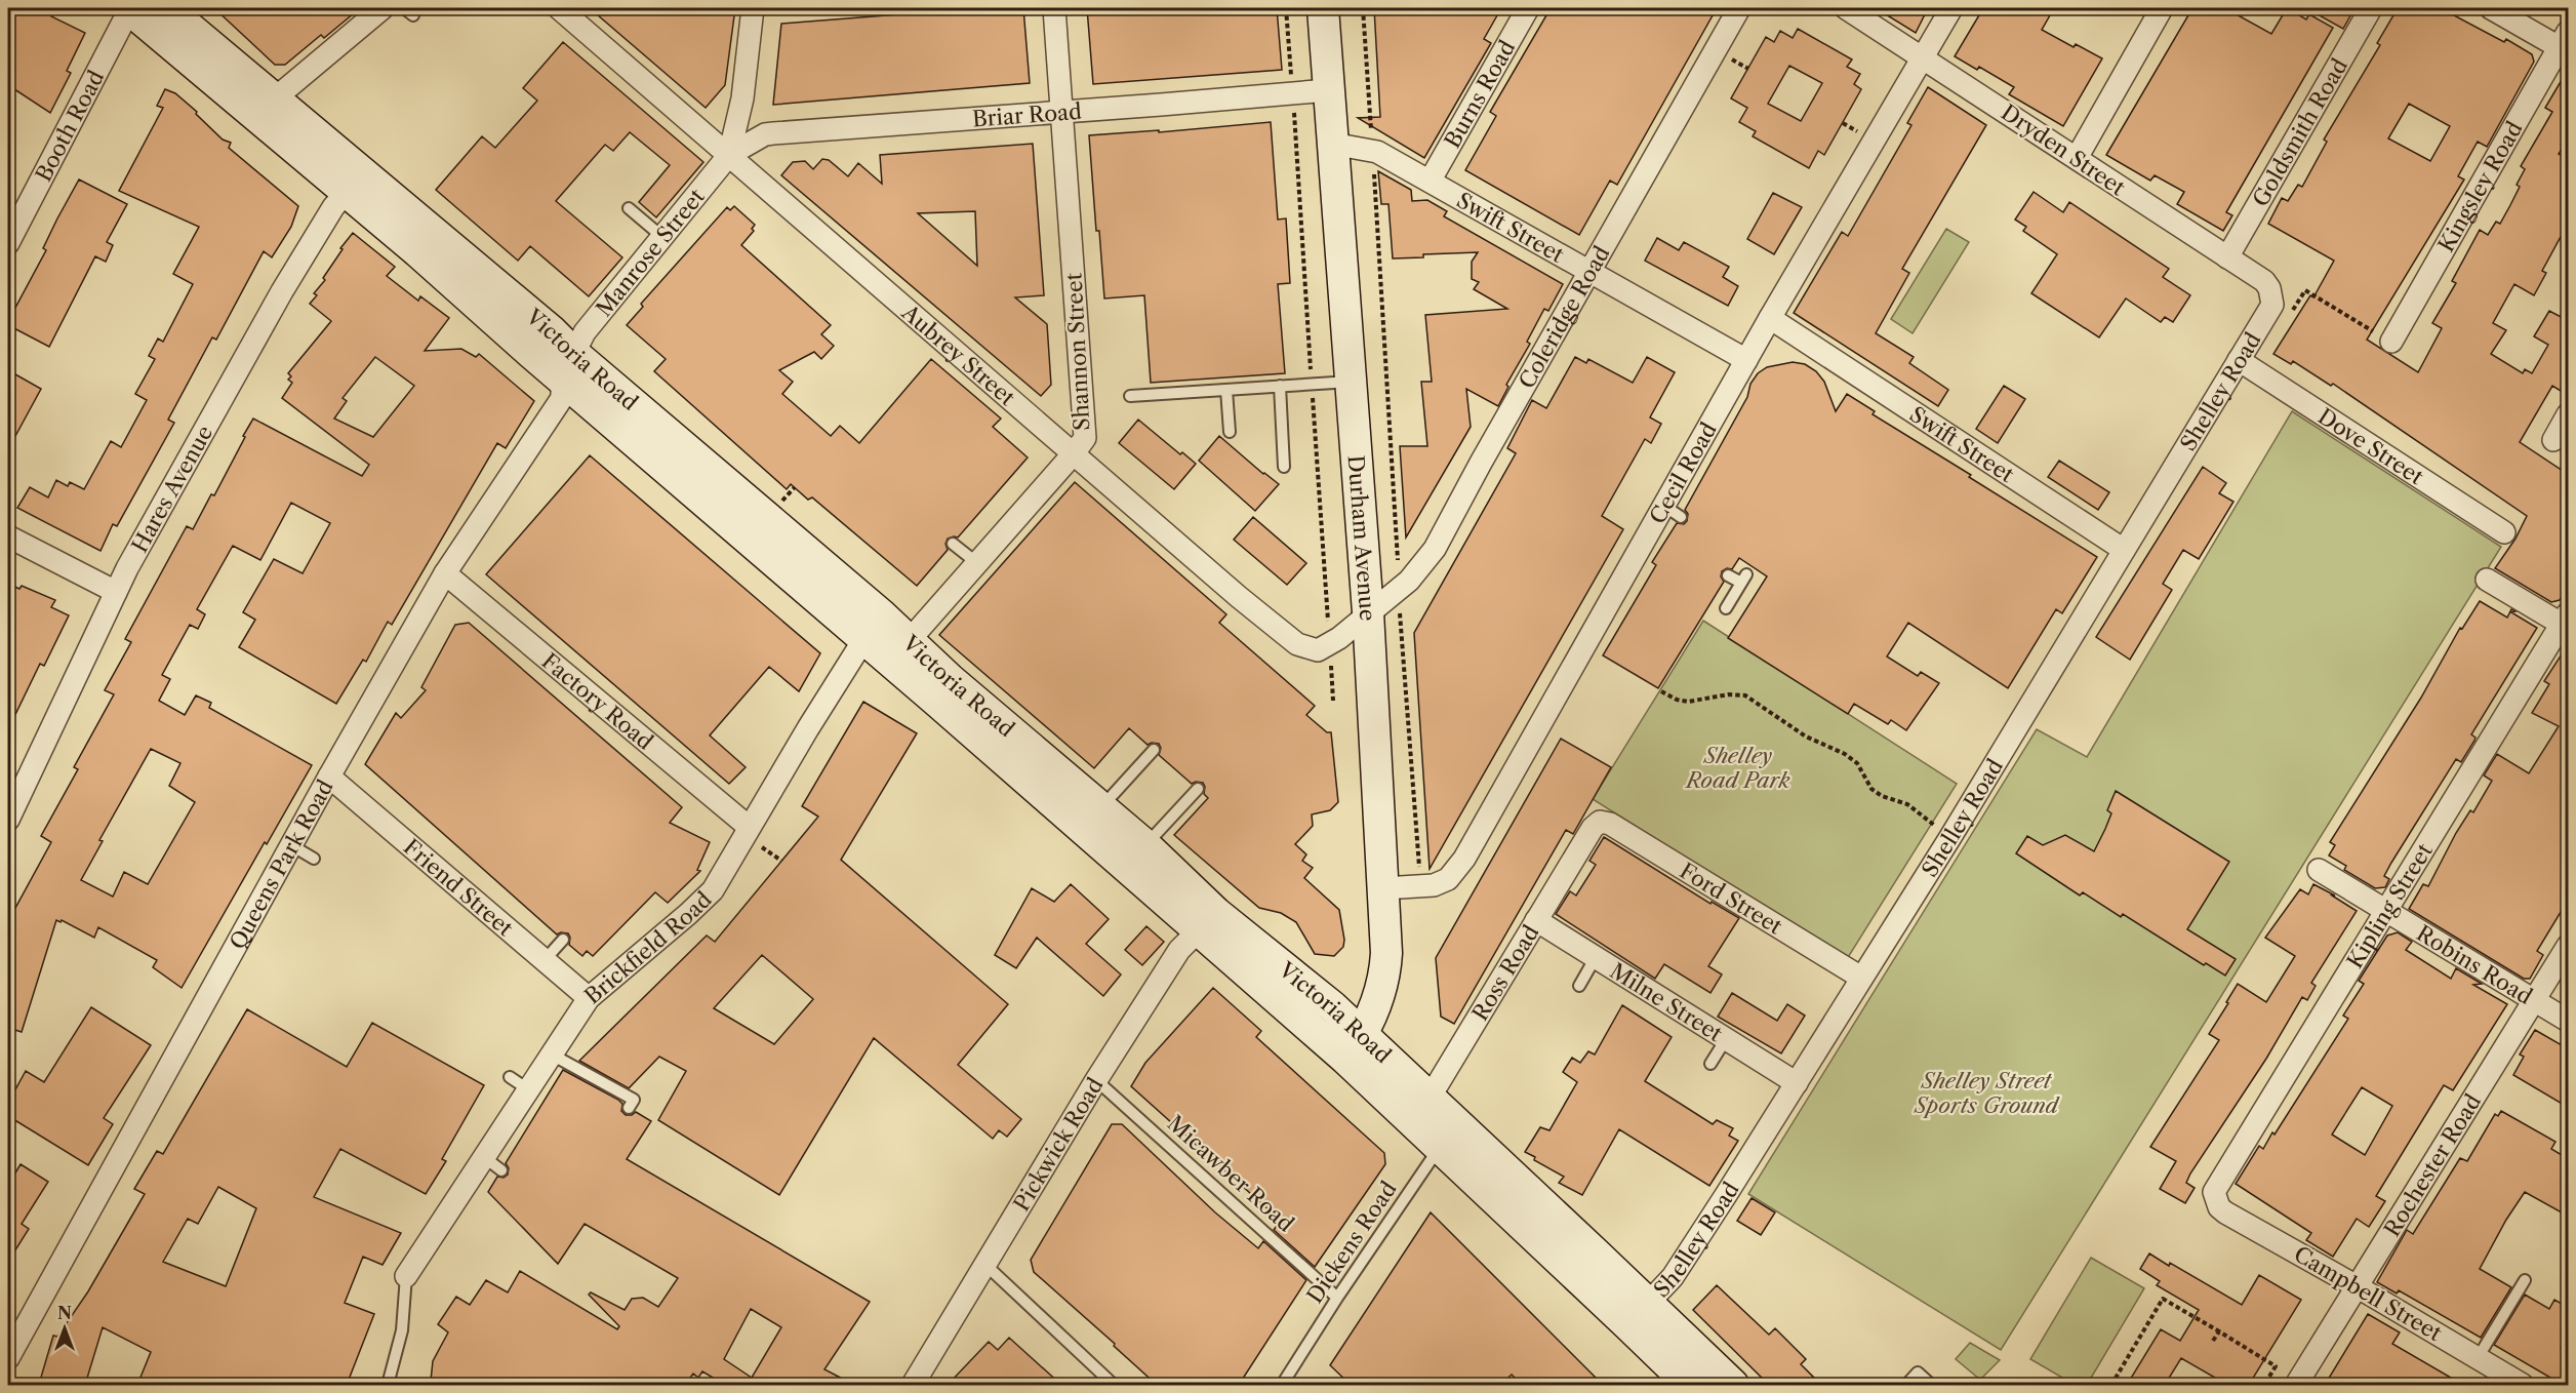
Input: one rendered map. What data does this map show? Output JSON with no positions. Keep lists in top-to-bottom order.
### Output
{
  "streets": {
    "main road": ["Victoria Road", "Durham Avenue"],
    "street": [
      "Burns Road",
      "Briar Road",
      "Booth Road",
      "Goldsmith Road",
      "Dryden Street",
      "Kingsley Road",
      "Swift Street",
      "Manrose Street",
      "Coleridge Road",
      "Shannon Street",
      "Aubrey Street",
      "Shelley Road",
      "Dove Street",
      "Cecil Road",
      "Hares Avenue",
      "Factory Road",
      "Queens Park Road",
      "Friend Street",
      "Ford Street",
      "Kipling Street",
      "Brickfield Road",
      "Robins Road",
      "Ross Road",
      "Milne Street",
      "Pickwick Road",
      "Rochester Road",
      "Campbell Street"
    ],
    "lane": ["Micawber Road", "Dickens Road"]
  },
  "crossings": [
    ["Burns Road", "Swift Street"],
    ["Briar Road", "Manrose Street"],
    ["Briar Road", "Shannon Street"],
    ["Briar Road", "Aubrey Street"],
    ["Briar Road", "Durham Avenue"],
    ["Booth Road", "Victoria Road"],
    ["Goldsmith Road", "Dryden Street"],
    ["Dryden Street", "Shelley Road"],
    ["Dryden Street", "Cecil Road"],
    ["Swift Street", "Coleridge Road"],
    ["Swift Street", "Shelley Road"],
    ["Swift Street", "Cecil Road"],
    ["Swift Street", "Durham Avenue"],
    ["Manrose Street", "Aubrey Street"],
    ["Manrose Street", "Victoria Road"],
    ["Manrose Street", "Queens Park Road"],
    ["Coleridge Road", "Durham Avenue"],
    ["Shannon Street", "Aubrey Street"],
    ["Shannon Street", "Victoria Road"],
    ["Victoria Road", "Shelley Road"],
    ["Victoria Road", "Hares Avenue"],
    ["Victoria Road", "Durham Avenue"],
    ["Victoria Road", "Queens Park Road"],
    ["Victoria Road", "Brickfield Road"],
    ["Victoria Road", "Ross Road"],
    ["Victoria Road", "Pickwick Road"],
    ["Victoria Road", "Dickens Road"],
    ["Shelley Road", "Dove Street"],
    ["Shelley Road", "Ford Street"],
    ["Shelley Road", "Milne Street"],
    ["Cecil Road", "Durham Avenue"],
    ["Factory Road", "Queens Park Road"],
    ["Factory Road", "Brickfield Road"],
    ["Queens Park Road", "Friend Street"],
    ["Friend Street", "Brickfield Road"],
    ["Ford Street", "Ross Road"],
    ["Kipling Street", "Robins Road"],
    ["Kipling Street", "Campbell Street"],
    ["Robins Road", "Rochester Road"],
    ["Ross Road", "Milne Street"],
    ["Pickwick Road", "Micawber Road"],
    ["Rochester Road", "Campbell Street"],
    ["Micawber Road", "Dickens Road"]
  ],
  "parks": ["Shelley Road Park", "Shelley Street Sports Ground"],
  "north": "top"
}
